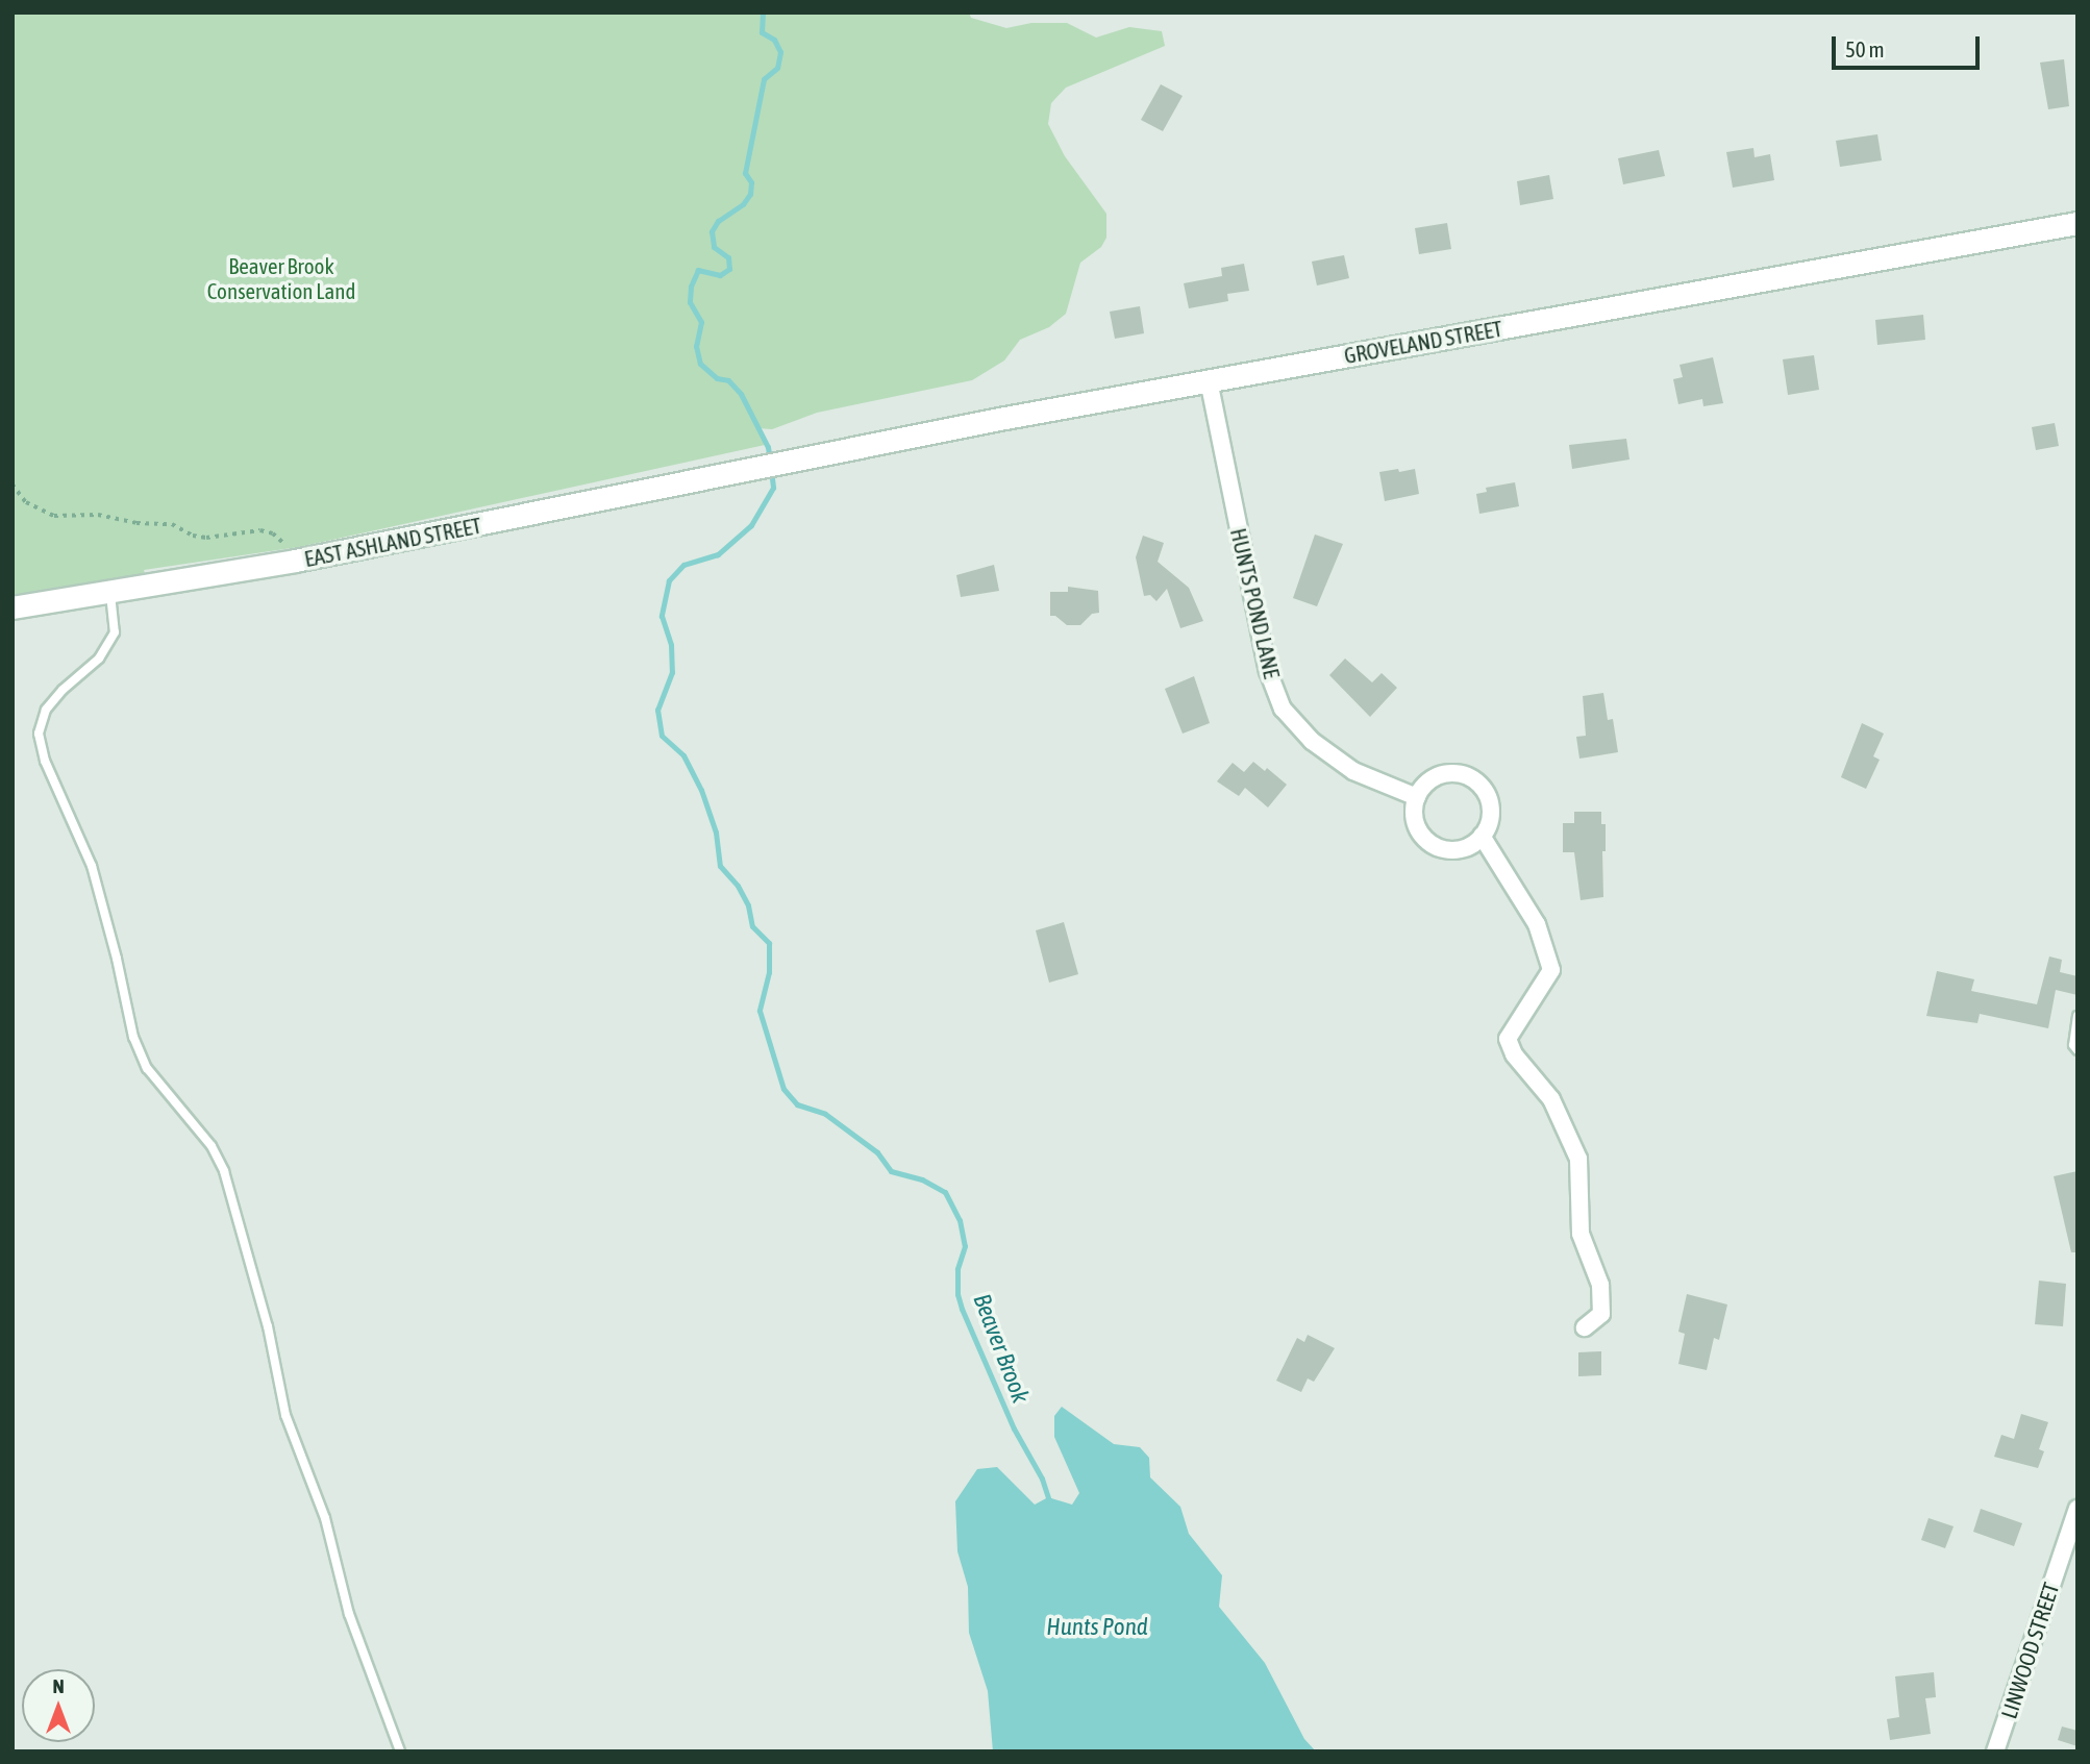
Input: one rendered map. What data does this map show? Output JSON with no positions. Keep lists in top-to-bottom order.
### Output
{
  "streets": {
    "main road": ["GROVELAND STREET", "EAST ASHLAND STREET"],
    "street": ["HUNTS POND LANE", "LINWOOD STREET"]
  },
  "crossings": [
    ["GROVELAND STREET", "EAST ASHLAND STREET"],
    ["GROVELAND STREET", "HUNTS POND LANE"]
  ],
  "water": ["Beaver Brook", "Hunts Pond"],
  "parks": ["Beaver Brook Conservation Land"],
  "scale_bar": "50 m",
  "north": "top"
}
